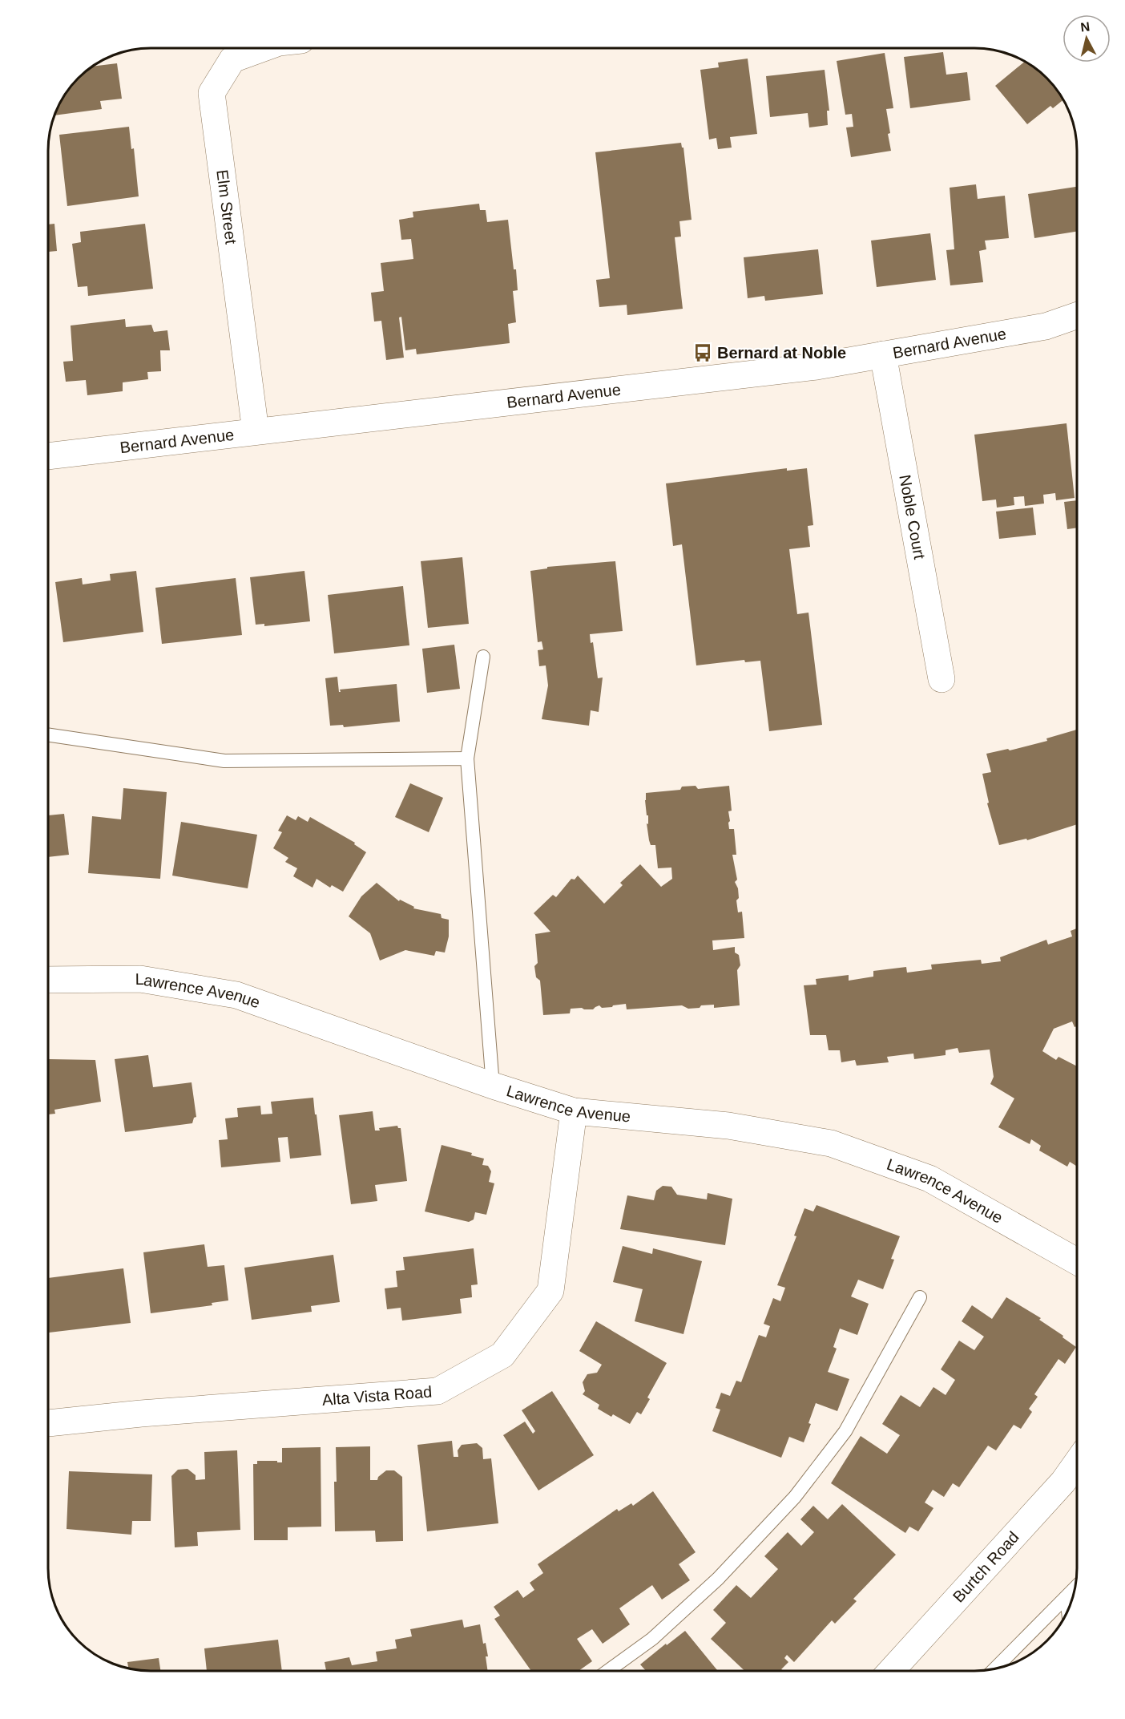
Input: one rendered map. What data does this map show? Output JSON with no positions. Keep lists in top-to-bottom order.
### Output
{
  "streets": {
    "street": [
      "Elm Street",
      "Bernard Avenue",
      "Noble Court",
      "Lawrence Avenue",
      "Alta Vista Road",
      "Burtch Road"
    ]
  },
  "crossings": [
    ["Elm Street", "Bernard Avenue"],
    ["Bernard Avenue", "Noble Court"],
    ["Lawrence Avenue", "Alta Vista Road"]
  ],
  "places": {
    "bus stop": ["Bernard at Noble"]
  },
  "north": "top"
}
